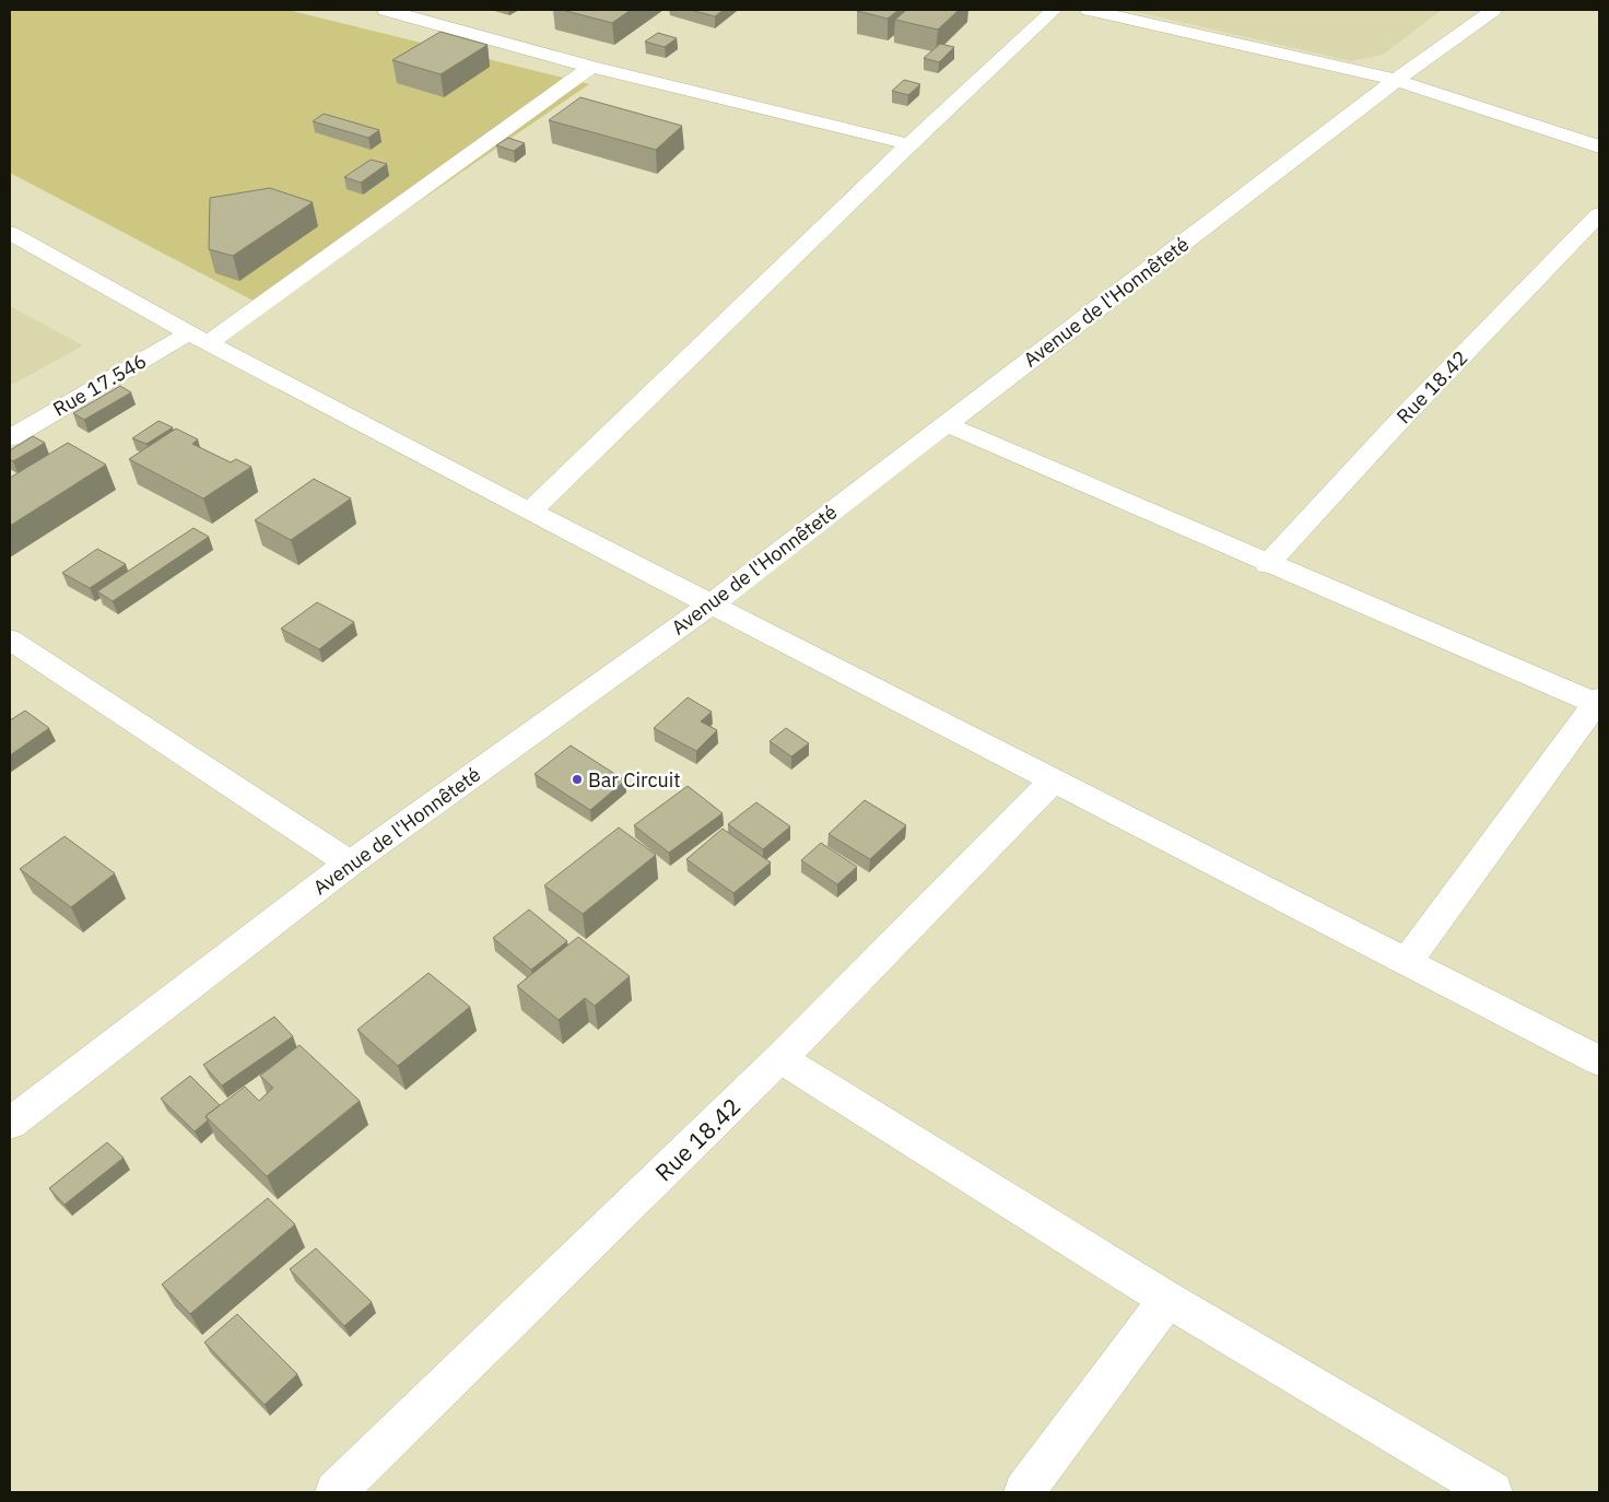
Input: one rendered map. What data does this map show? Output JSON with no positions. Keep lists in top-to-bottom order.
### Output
{
  "streets": {
    "street": ["Avenue de l'Honnêteté", "Rue 17.546", "Rue 18.42"]
  },
  "places": ["Bar Circuit"]
}
